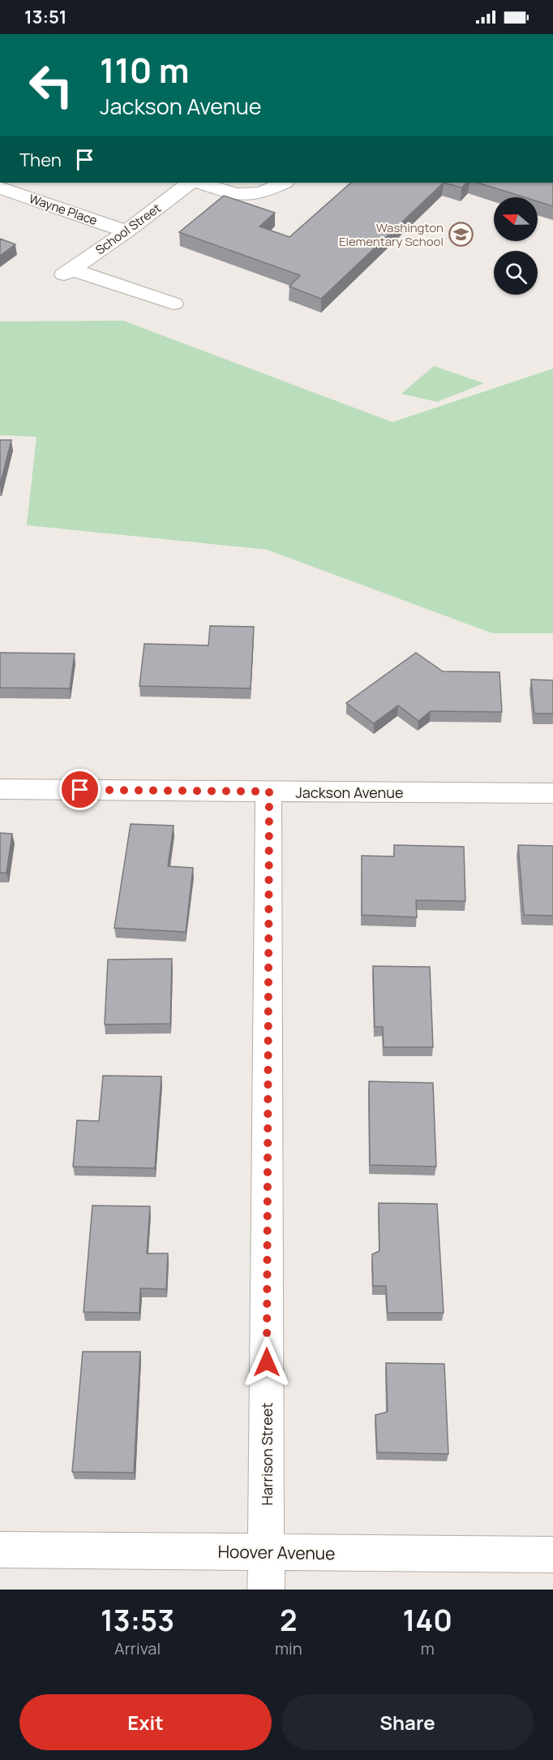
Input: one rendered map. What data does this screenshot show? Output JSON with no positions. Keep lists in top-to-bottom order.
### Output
{
  "streets": {
    "street": [
      "Wayne Place",
      "School Street",
      "Jackson Avenue",
      "Harrison Street",
      "Hoover Avenue"
    ]
  },
  "crossings": [
    ["Wayne Place", "School Street"],
    ["Jackson Avenue", "Harrison Street"],
    ["Harrison Street", "Hoover Avenue"]
  ],
  "places": {
    "school or university": ["Washington Elementary School"]
  },
  "north": "left",
  "page": {
    "status": "13:51",
    "turn": ["110 m", "Jackson Avenue"],
    "then": "Then",
    "eta": [
      "13:53",
      "Arrival",
      "2",
      "min",
      "140",
      "m"
    ],
    "buttons": ["Exit", "Share"]
  }
}
